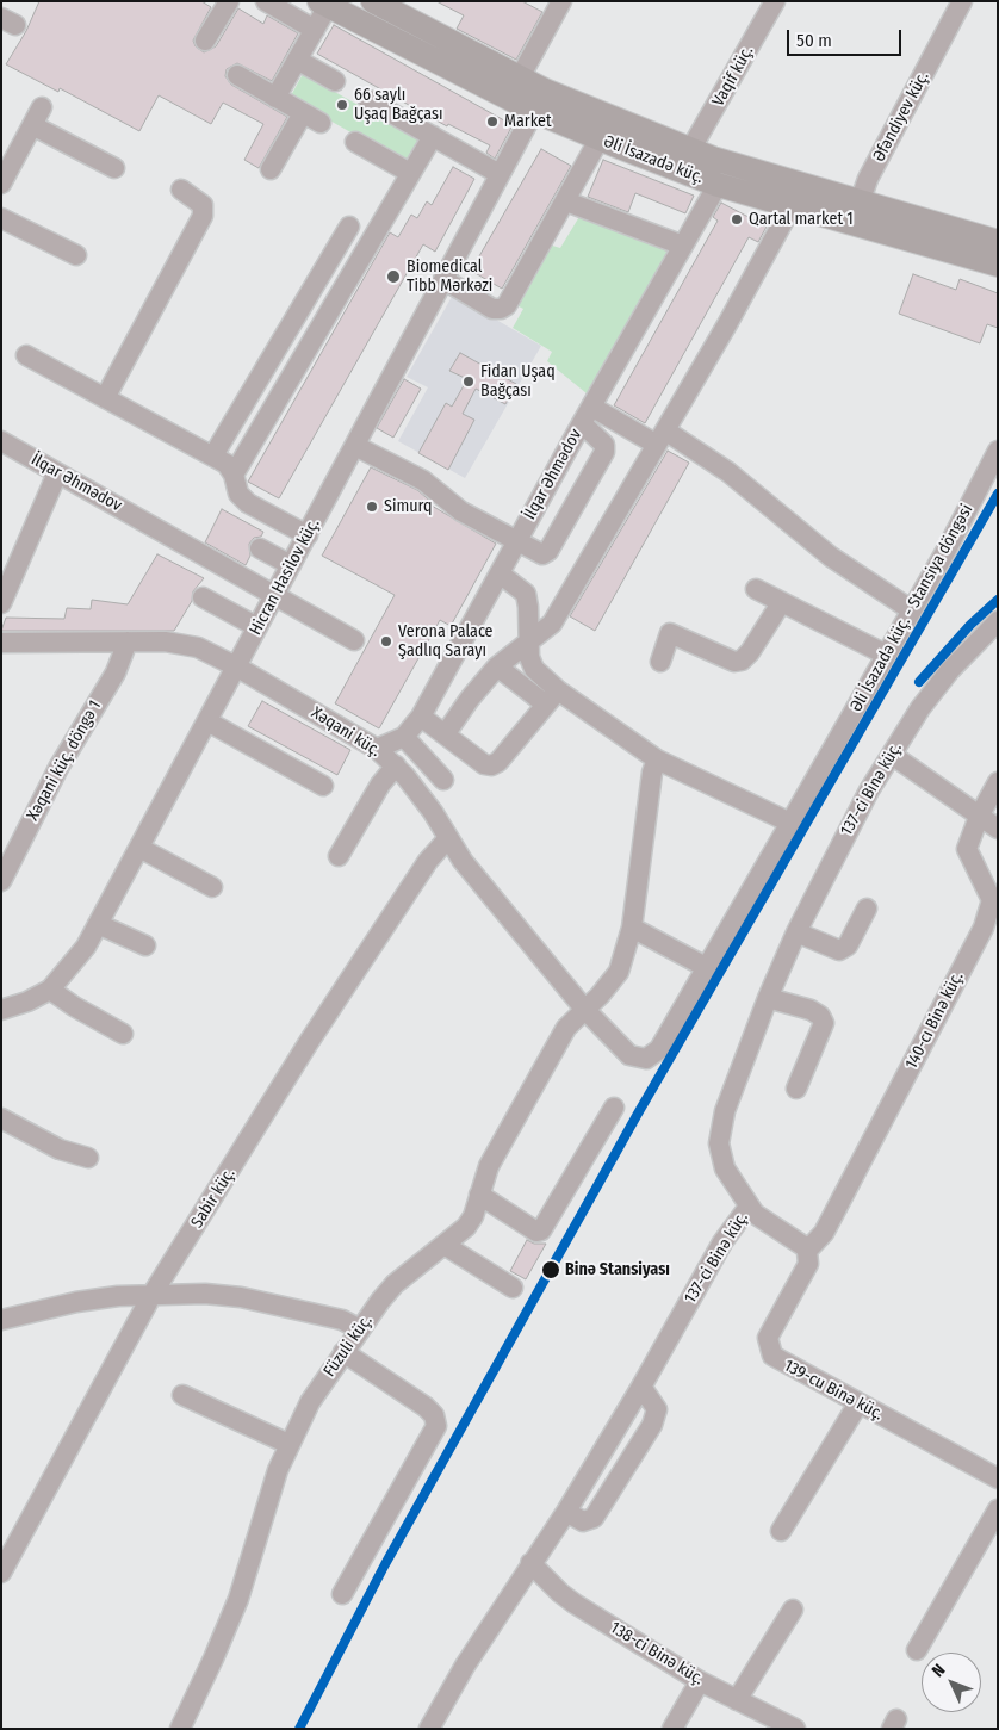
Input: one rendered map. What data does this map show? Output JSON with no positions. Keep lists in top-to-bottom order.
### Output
{
  "streets": {
    "main road": ["Əli İsazadə küç."],
    "street": [
      "Vaqif küç.",
      "Əfəndiyev küç.",
      "İlqar Əhmədov",
      "Hicran Hasilov küç.",
      "Əli İsazadə küç. - Stansiya döngəsi",
      "Xəqani küç.",
      "Xəqani küç. döngə 1",
      "137-ci Binə küç.",
      "140-cı Binə küç.",
      "Sabir küç.",
      "Füzuli küç.",
      "139-cu Binə küç.",
      "138-ci Binə küç."
    ]
  },
  "crossings": [
    ["Vaqif küç.", "Əli İsazadə küç."],
    ["Əfəndiyev küç.", "Əli İsazadə küç."],
    ["Əli İsazadə küç.", "İlqar Əhmədov"],
    ["Əli İsazadə küç.", "Hicran Hasilov küç."],
    ["İlqar Əhmədov", "Hicran Hasilov küç."],
    ["İlqar Əhmədov", "Xəqani küç."],
    ["Hicran Hasilov küç.", "Xəqani küç."],
    ["Əli İsazadə küç. - Stansiya döngəsi", "Xəqani küç."],
    ["Əli İsazadə küç. - Stansiya döngəsi", "Füzuli küç."],
    ["Xəqani küç.", "Xəqani küç. döngə 1"],
    ["Xəqani küç.", "Sabir küç."],
    ["Xəqani küç.", "Füzuli küç."],
    ["137-ci Binə küç.", "138-ci Binə küç."],
    ["140-cı Binə küç.", "139-cu Binə küç."]
  ],
  "places": [
    "66 saylı Uşaq Bağçası",
    "Market",
    "Qartal market 1",
    "Biomedical Tibb Mərkəzi",
    "Fidan Uşaq Bağçası",
    "Simurq",
    "Verona Palace Şadlıq Sarayı",
    "Binǝ Stansiyası"
  ],
  "scale_bar": "50 m",
  "north": "top left"
}
